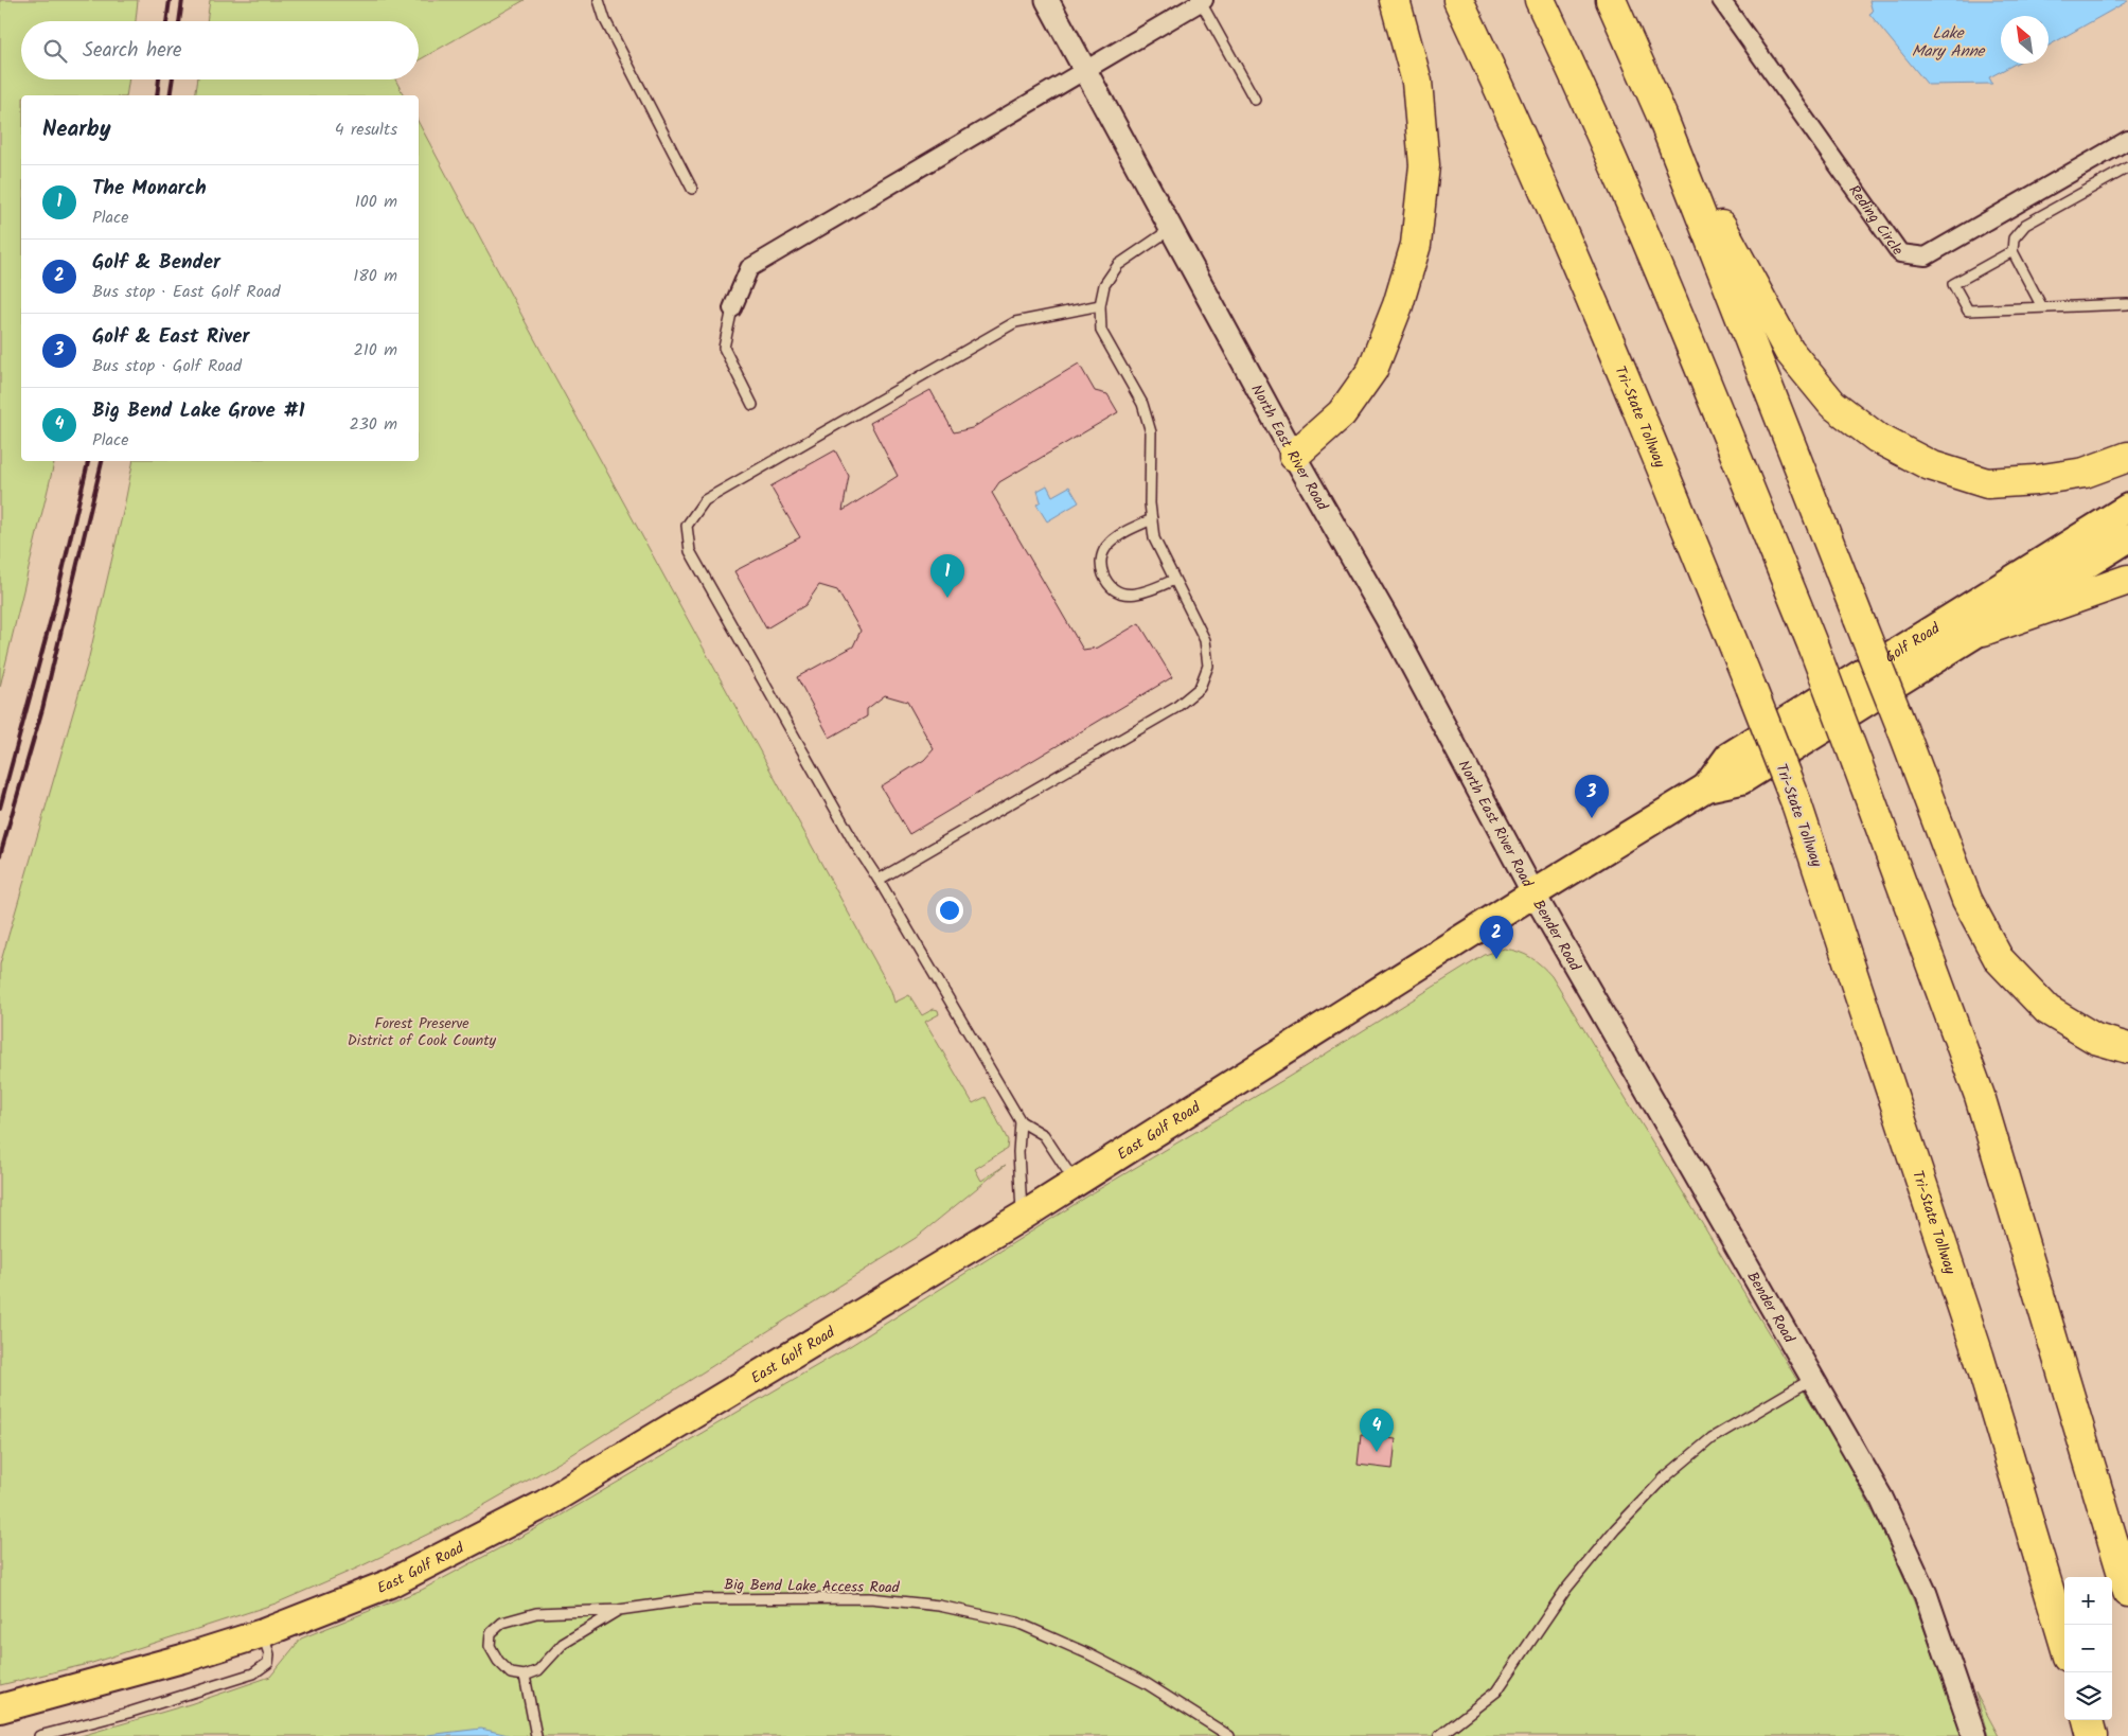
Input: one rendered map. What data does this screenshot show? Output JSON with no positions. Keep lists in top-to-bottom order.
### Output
{
  "streets": {
    "highway": ["Tri-State Tollway"],
    "main road": ["Golf Road", "East Golf Road"],
    "street": ["Reding Circle", "North East River Road", "Bender Road"],
    "lane": ["Big Bend Lake Access Road"]
  },
  "crossings": [
    ["North East River Road", "Golf Road"],
    ["North East River Road", "Bender Road"],
    ["North East River Road", "East Golf Road"],
    ["Golf Road", "Bender Road"],
    ["Golf Road", "East Golf Road"],
    ["Bender Road", "East Golf Road"]
  ],
  "water": ["Lake Mary Anne"],
  "parks": ["Forest Preserve District of Cook County"],
  "north": "top left",
  "page": {
    "search": "Search here",
    "heading": ["Nearby", "4 results"],
    "list": [
      {
        "mark": "1",
        "name": "The Monarch",
        "note": "Place",
        "value": "100 m"
      },
      {
        "mark": "2",
        "name": "Golf & Bender",
        "note": "Bus stop · East Golf Road",
        "value": "180 m"
      },
      {
        "mark": "3",
        "name": "Golf & East River",
        "note": "Bus stop · Golf Road",
        "value": "210 m"
      },
      {
        "mark": "4",
        "name": "Big Bend Lake Grove #1",
        "note": "Place",
        "value": "230 m"
      }
    ],
    "pins": [
      "1",
      "3",
      "2",
      "4"
    ],
    "map_buttons": ["+", "−"]
  }
}
